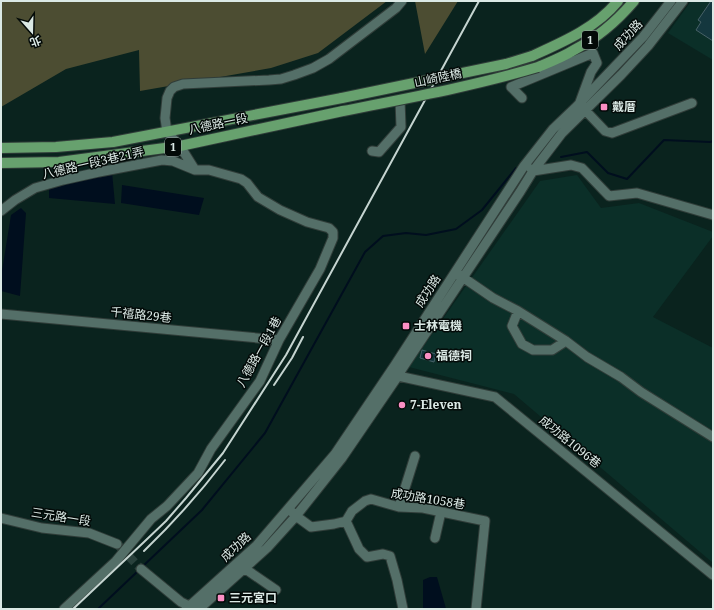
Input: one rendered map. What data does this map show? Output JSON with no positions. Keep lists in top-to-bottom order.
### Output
{
  "streets": {
    "main road": ["1", "山崎陸橋", "八德路一段"],
    "street": [
      "成功路",
      "八德路一段3巷21弄",
      "千禧路29巷",
      "八德路一段1巷",
      "成功路1096巷",
      "成功路1058巷",
      "三元路一段"
    ]
  },
  "crossings": [
    ["成功路", "成功路1096巷"],
    ["山崎陸橋", "八德路一段"],
    ["八德路一段3巷21弄", "八德路一段1巷"],
    ["千禧路29巷", "八德路一段1巷"]
  ],
  "places": {
    "transit": ["戴厝", "士林電機", "三元宮口"],
    "other": ["福德祠", "7-Eleven"]
  },
  "north": "bottom"
}
